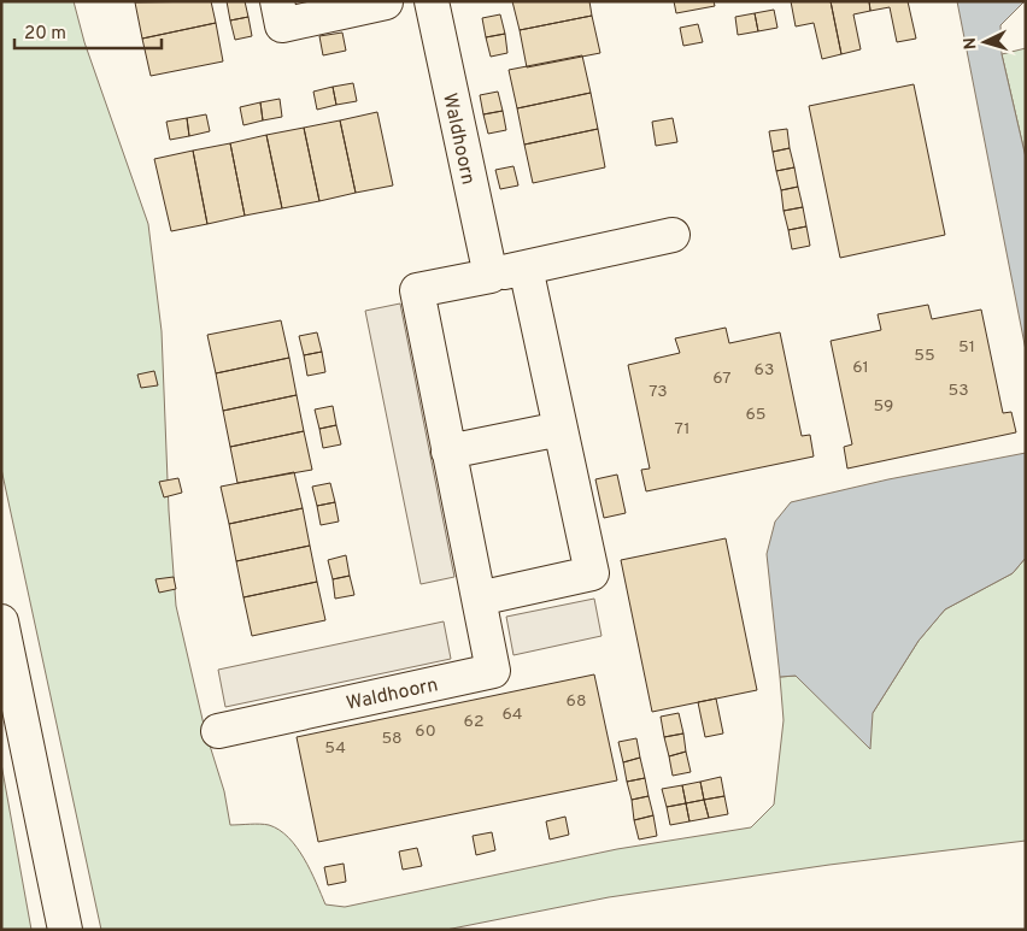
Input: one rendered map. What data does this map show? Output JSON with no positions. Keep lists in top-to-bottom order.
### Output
{
  "streets": {
    "street": ["Waldhoorn"]
  },
  "house_numbers": [
    "51",
    "55",
    "61",
    "63",
    "67",
    "53",
    "73",
    "59",
    "65",
    "71",
    "68",
    "64",
    "62",
    "60",
    "58",
    "54"
  ],
  "scale_bar": "20 m",
  "north": "left"
}
